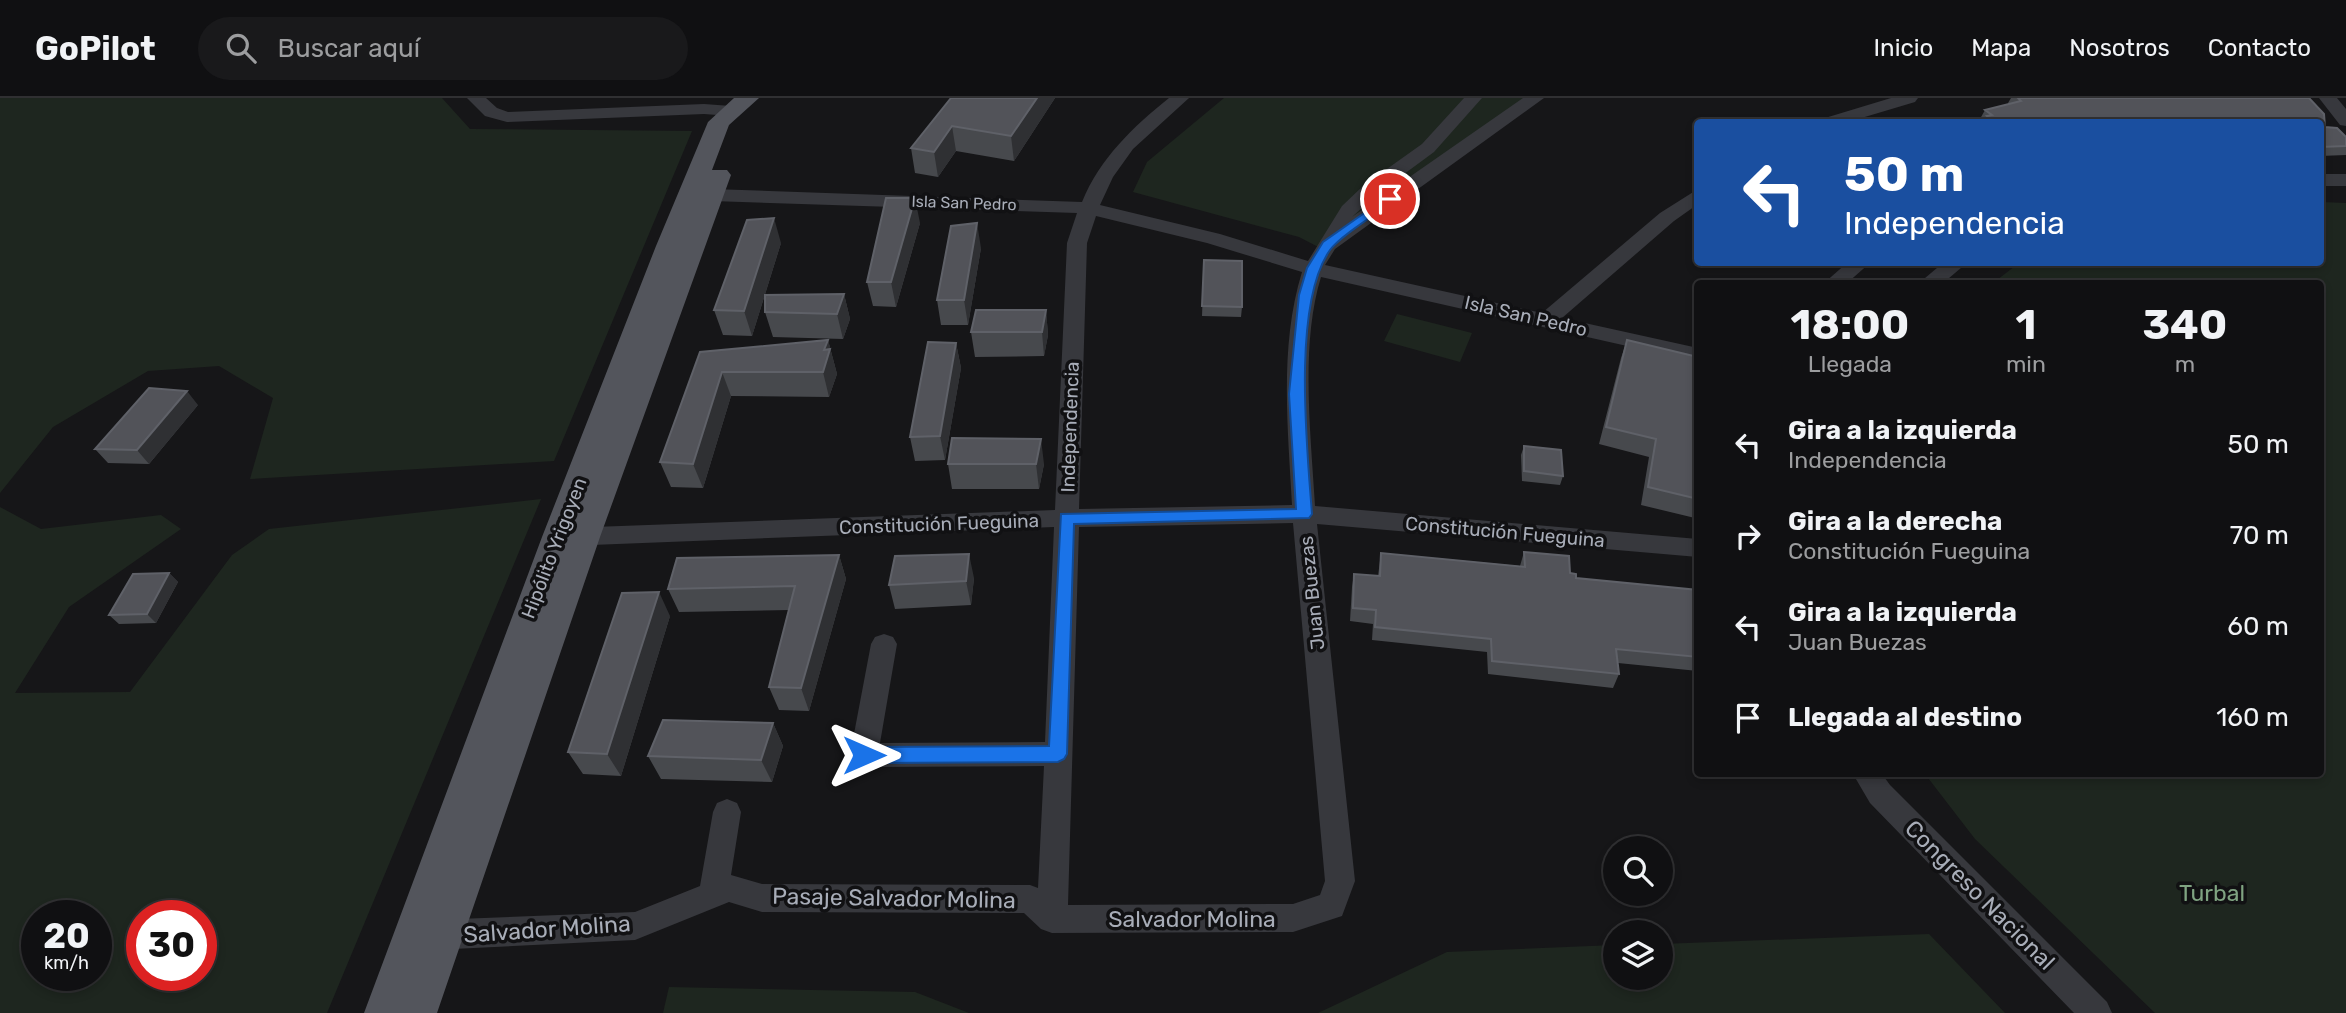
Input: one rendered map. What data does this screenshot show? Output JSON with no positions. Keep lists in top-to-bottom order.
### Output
{
  "streets": {
    "main road": ["Hipólito Yrigoyen"],
    "street": [
      "Isla San Pedro",
      "Independencia",
      "Constitución Fueguina",
      "Juan Buezas",
      "Congreso Nacional",
      "Pasaje Salvador Molina",
      "Salvador Molina"
    ]
  },
  "crossings": [
    ["Isla San Pedro", "Independencia"],
    ["Isla San Pedro", "Hipólito Yrigoyen"],
    ["Isla San Pedro", "Juan Buezas"],
    ["Independencia", "Constitución Fueguina"],
    ["Independencia", "Pasaje Salvador Molina"],
    ["Independencia", "Salvador Molina"],
    ["Constitución Fueguina", "Hipólito Yrigoyen"],
    ["Constitución Fueguina", "Juan Buezas"],
    ["Hipólito Yrigoyen", "Salvador Molina"],
    ["Juan Buezas", "Salvador Molina"],
    ["Pasaje Salvador Molina", "Salvador Molina"]
  ],
  "parks": ["Turbal"],
  "page": {
    "header": "GoPilot",
    "search": "Buscar aquí",
    "nav": [
      "Inicio",
      "Mapa",
      "Nosotros",
      "Contacto"
    ],
    "turn": ["50 m", "Independencia"],
    "eta": [
      "18:00",
      "Llegada",
      "1",
      "min",
      "340",
      "m"
    ],
    "list": [
      {
        "name": "Gira a la izquierda",
        "note": "Independencia",
        "value": "50 m"
      },
      {
        "name": "Gira a la derecha",
        "note": "Constitución Fueguina",
        "value": "70 m"
      },
      {
        "name": "Gira a la izquierda",
        "note": "Juan Buezas",
        "value": "60 m"
      },
      {
        "name": "Llegada al destino",
        "value": "160 m"
      }
    ],
    "speed": "20 km/h",
    "limit": "30"
  }
}
